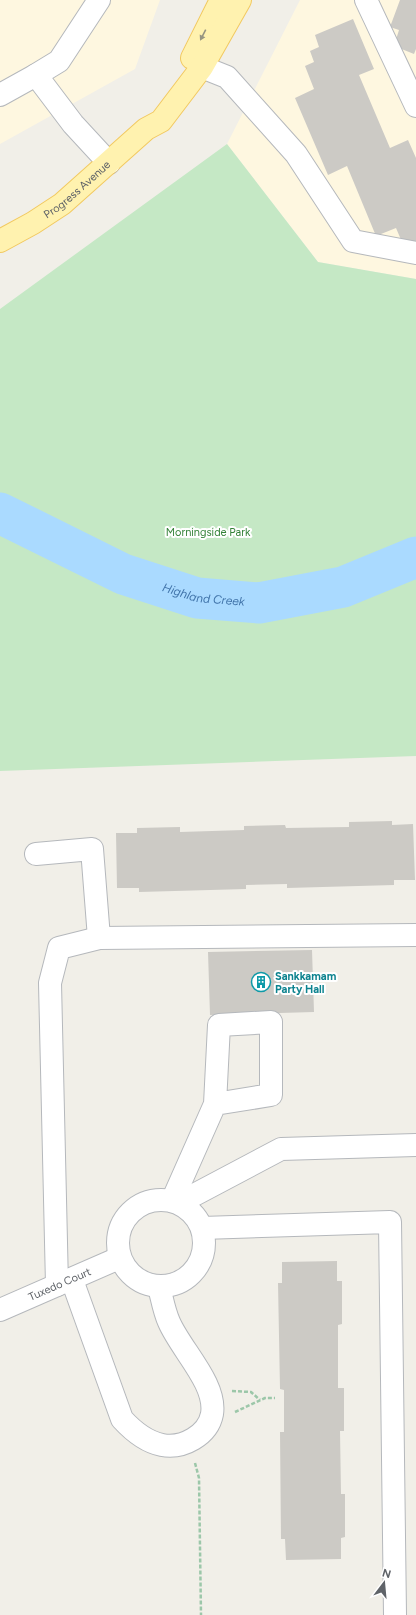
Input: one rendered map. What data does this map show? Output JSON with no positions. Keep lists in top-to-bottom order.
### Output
{
  "streets": {
    "main road": ["Progress Avenue"],
    "street": ["Tuxedo Court"]
  },
  "water": ["Highland Creek"],
  "parks": ["Morningside Park"],
  "places": {
    "building": ["Sankkamam Party Hall"]
  },
  "north": "top"
}
